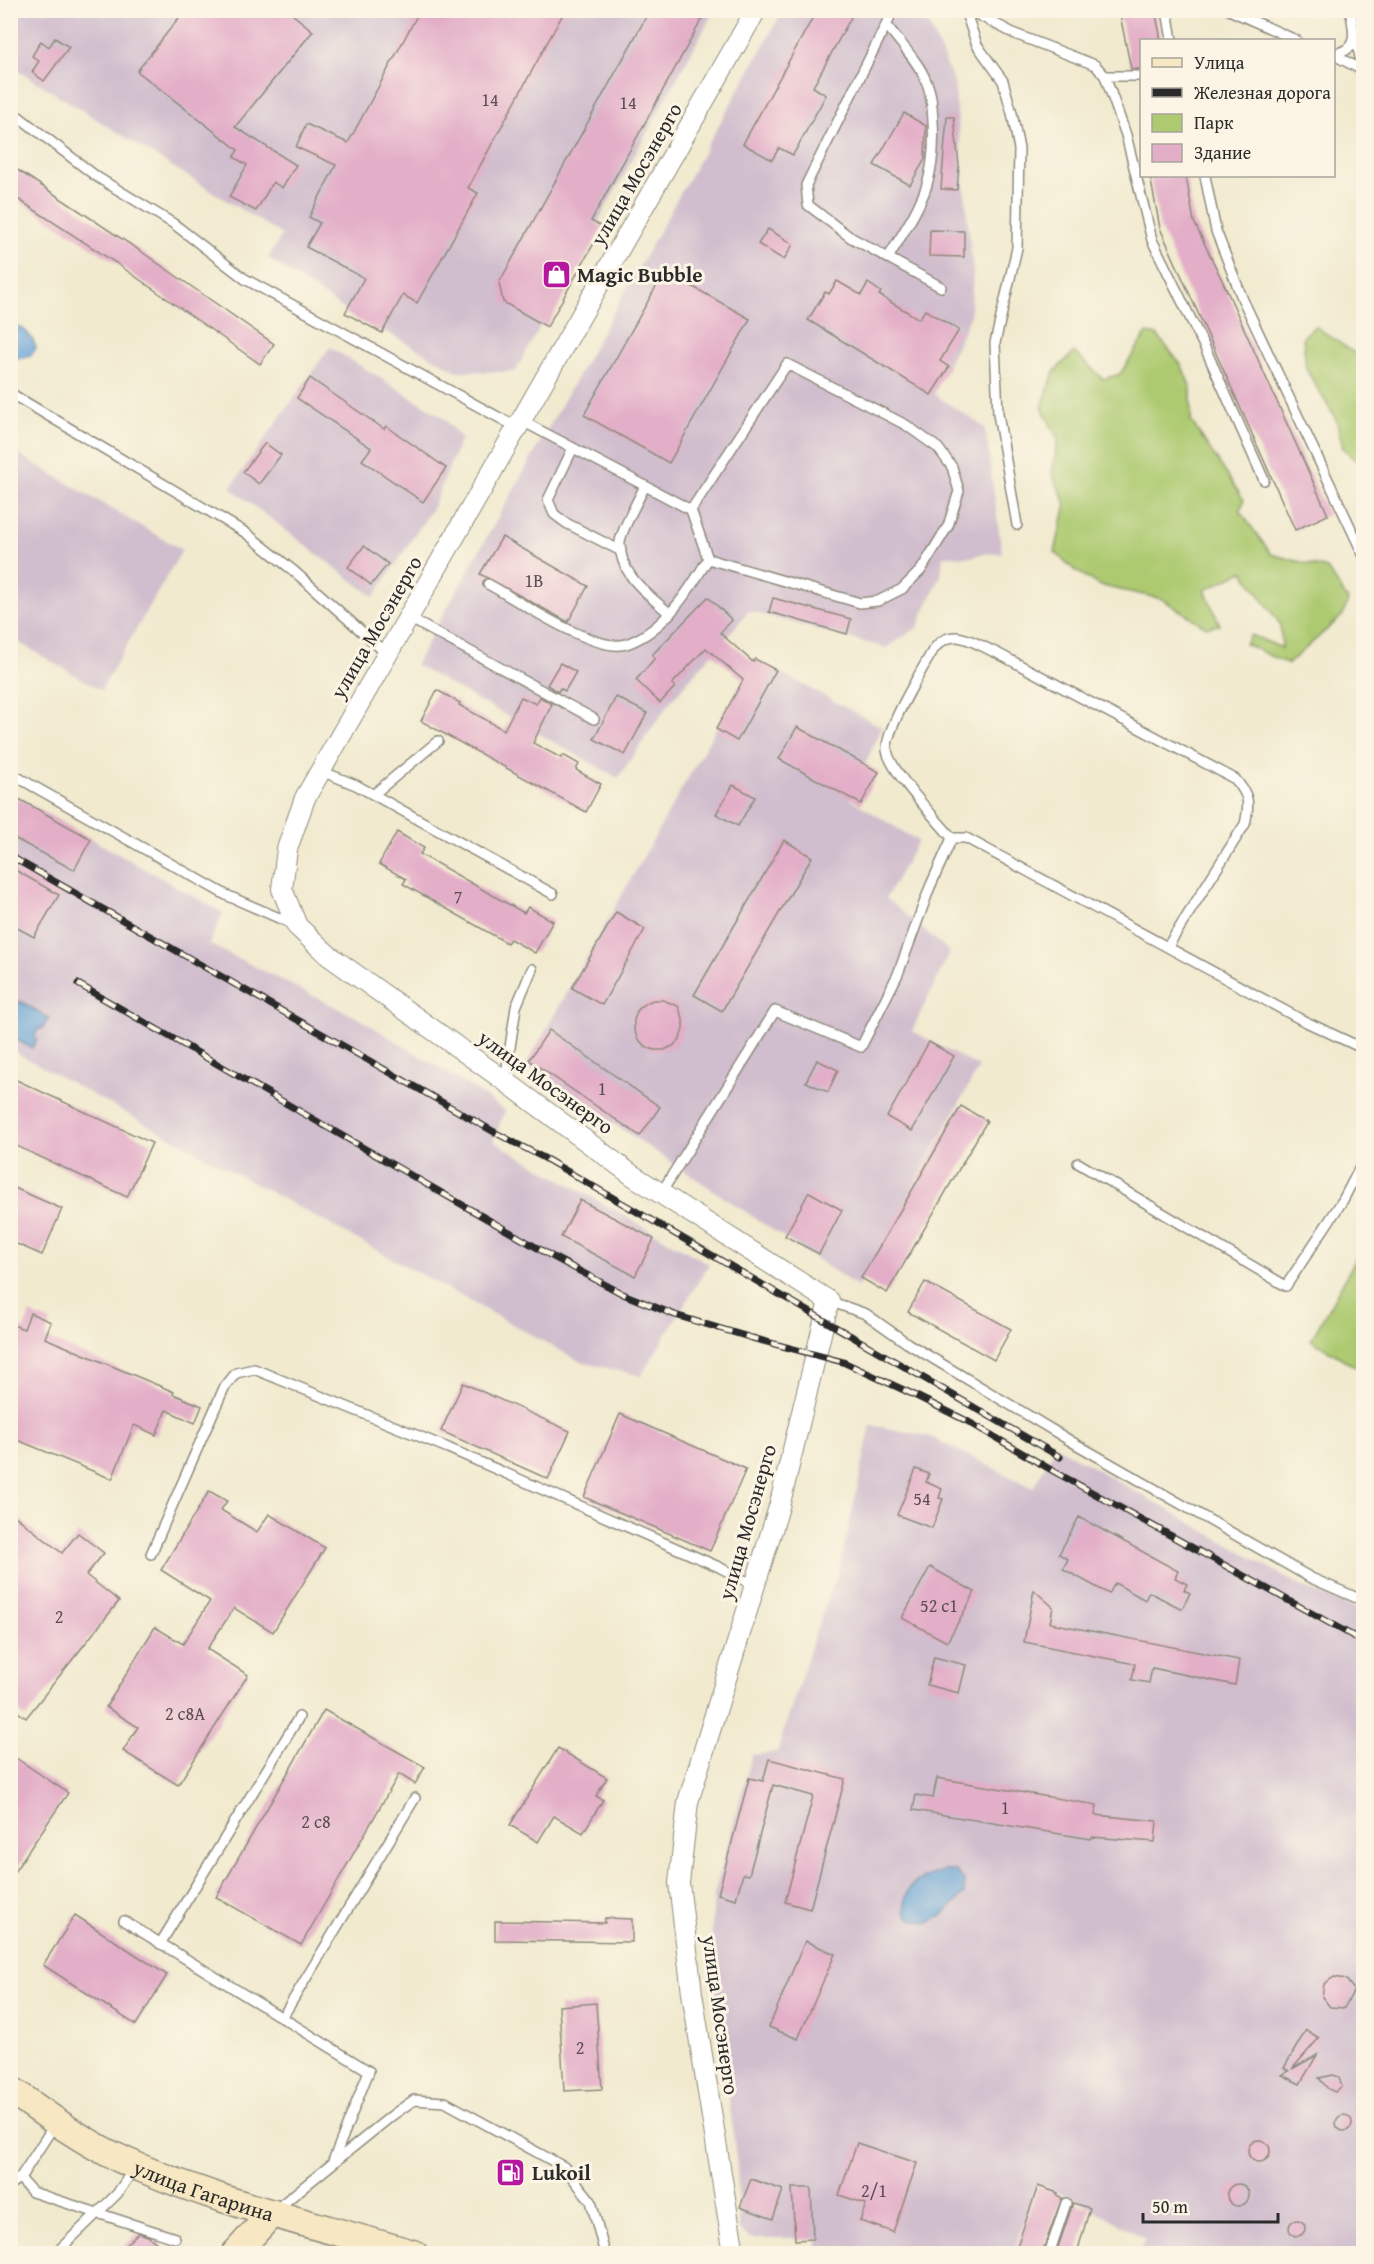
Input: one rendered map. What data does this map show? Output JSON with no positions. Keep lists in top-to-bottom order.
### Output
{
  "streets": {
    "main road": ["улица Гагарина"],
    "street": ["улица Мосэнерго"]
  },
  "places": {
    "shop": ["Magic Bubble"],
    "fuel station": ["Lukoil"]
  },
  "house_numbers": [
    "14",
    "14",
    "1В",
    "7",
    "1",
    "54",
    "52 с1",
    "2",
    "2 с8А",
    "1",
    "2 с8",
    "2",
    "2/1"
  ],
  "legend": [
    "Улица",
    "Железная дорога",
    "Парк",
    "Здание"
  ],
  "scale_bar": "50 m"
}
